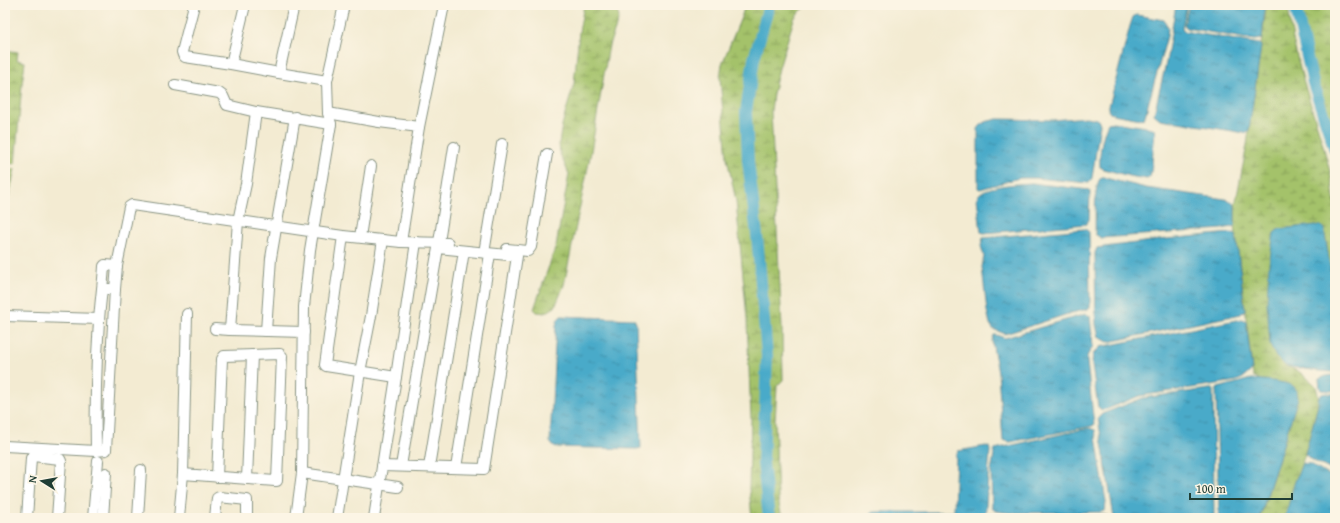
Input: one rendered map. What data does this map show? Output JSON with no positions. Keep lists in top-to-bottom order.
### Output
{
  "scale_bar": "100 m",
  "north": "left"
}
